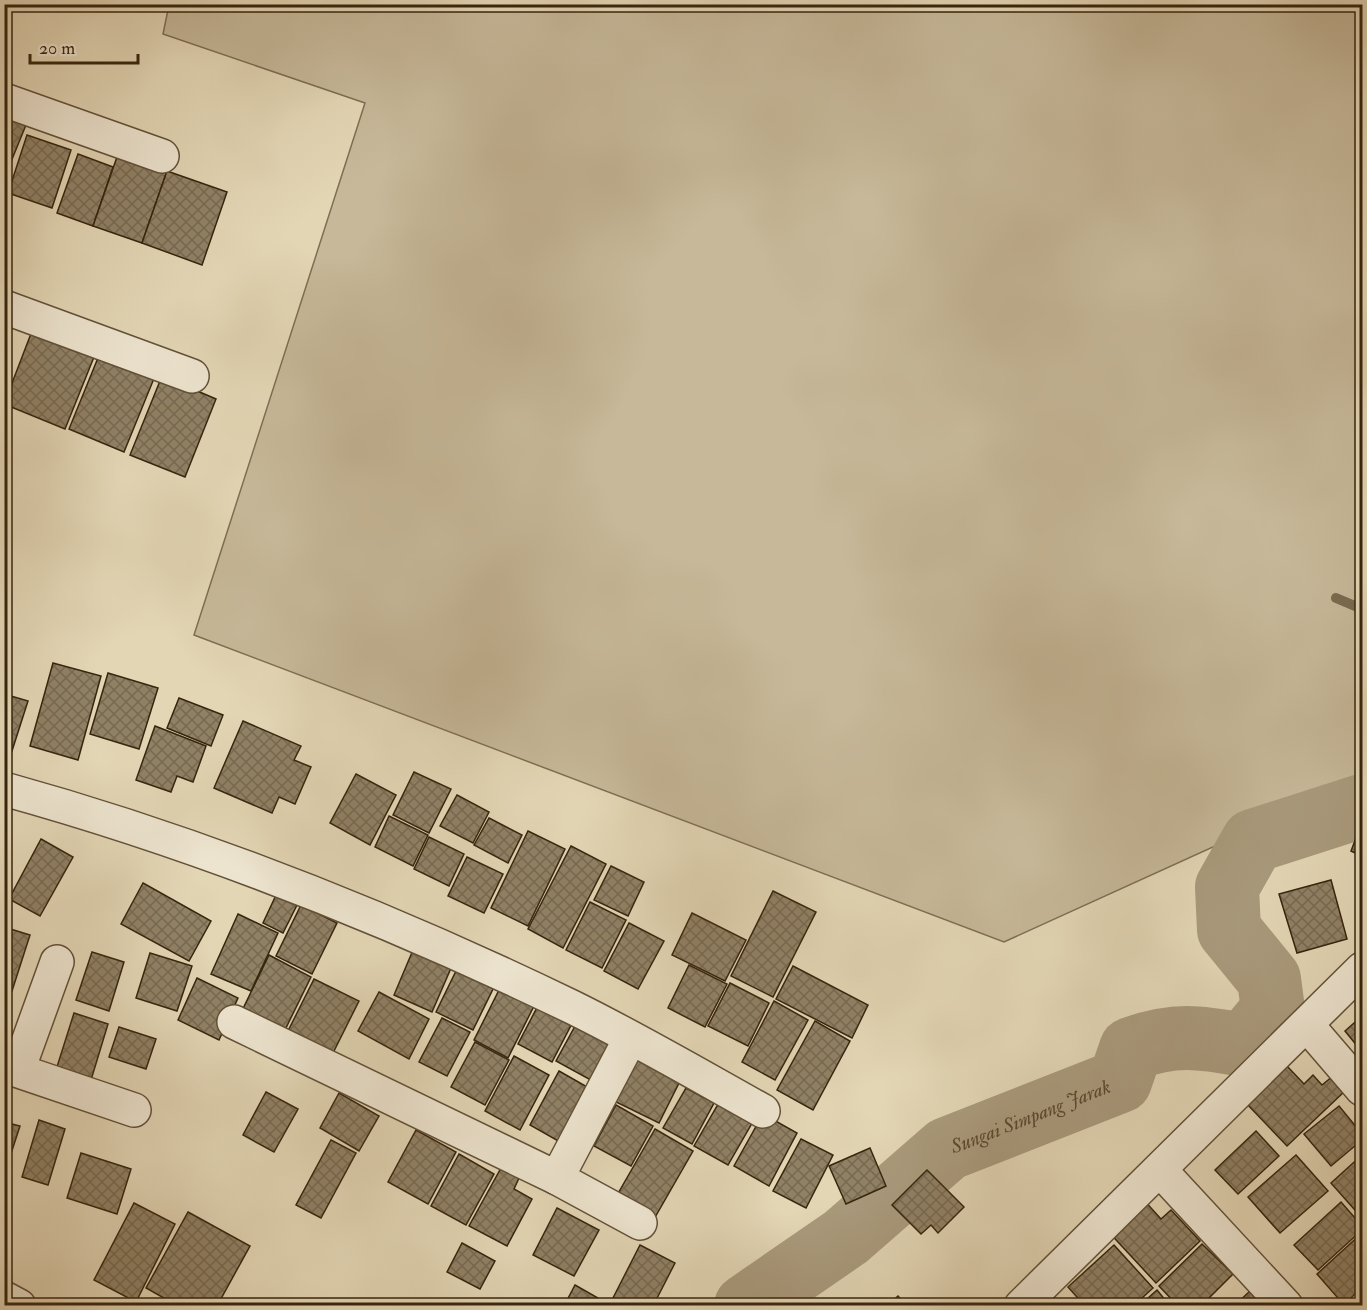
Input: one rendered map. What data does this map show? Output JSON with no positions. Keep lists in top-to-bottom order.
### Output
{
  "water": ["Sungai Simpang Jarak"],
  "scale_bar": "20 m"
}
